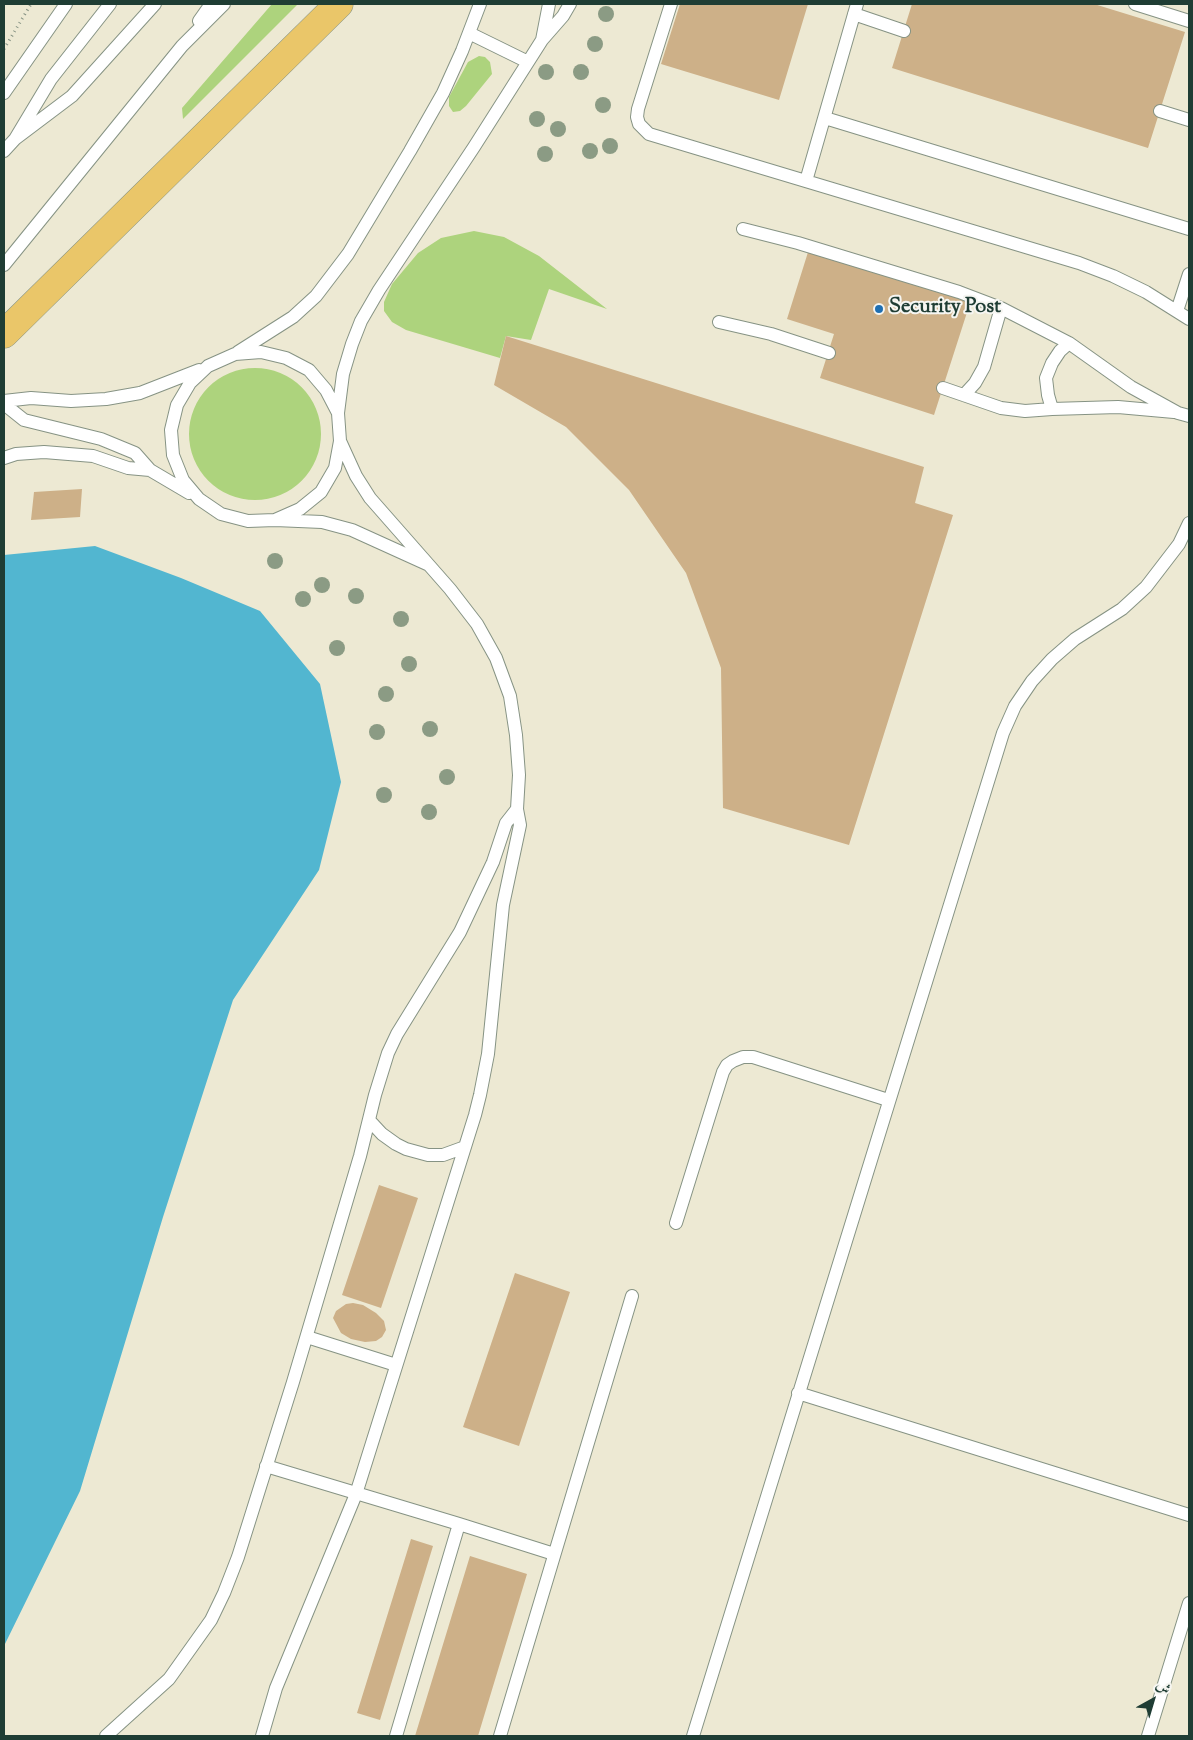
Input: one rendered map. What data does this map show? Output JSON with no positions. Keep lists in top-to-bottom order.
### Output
{
  "places": ["Security Post"],
  "north": "top right"
}
